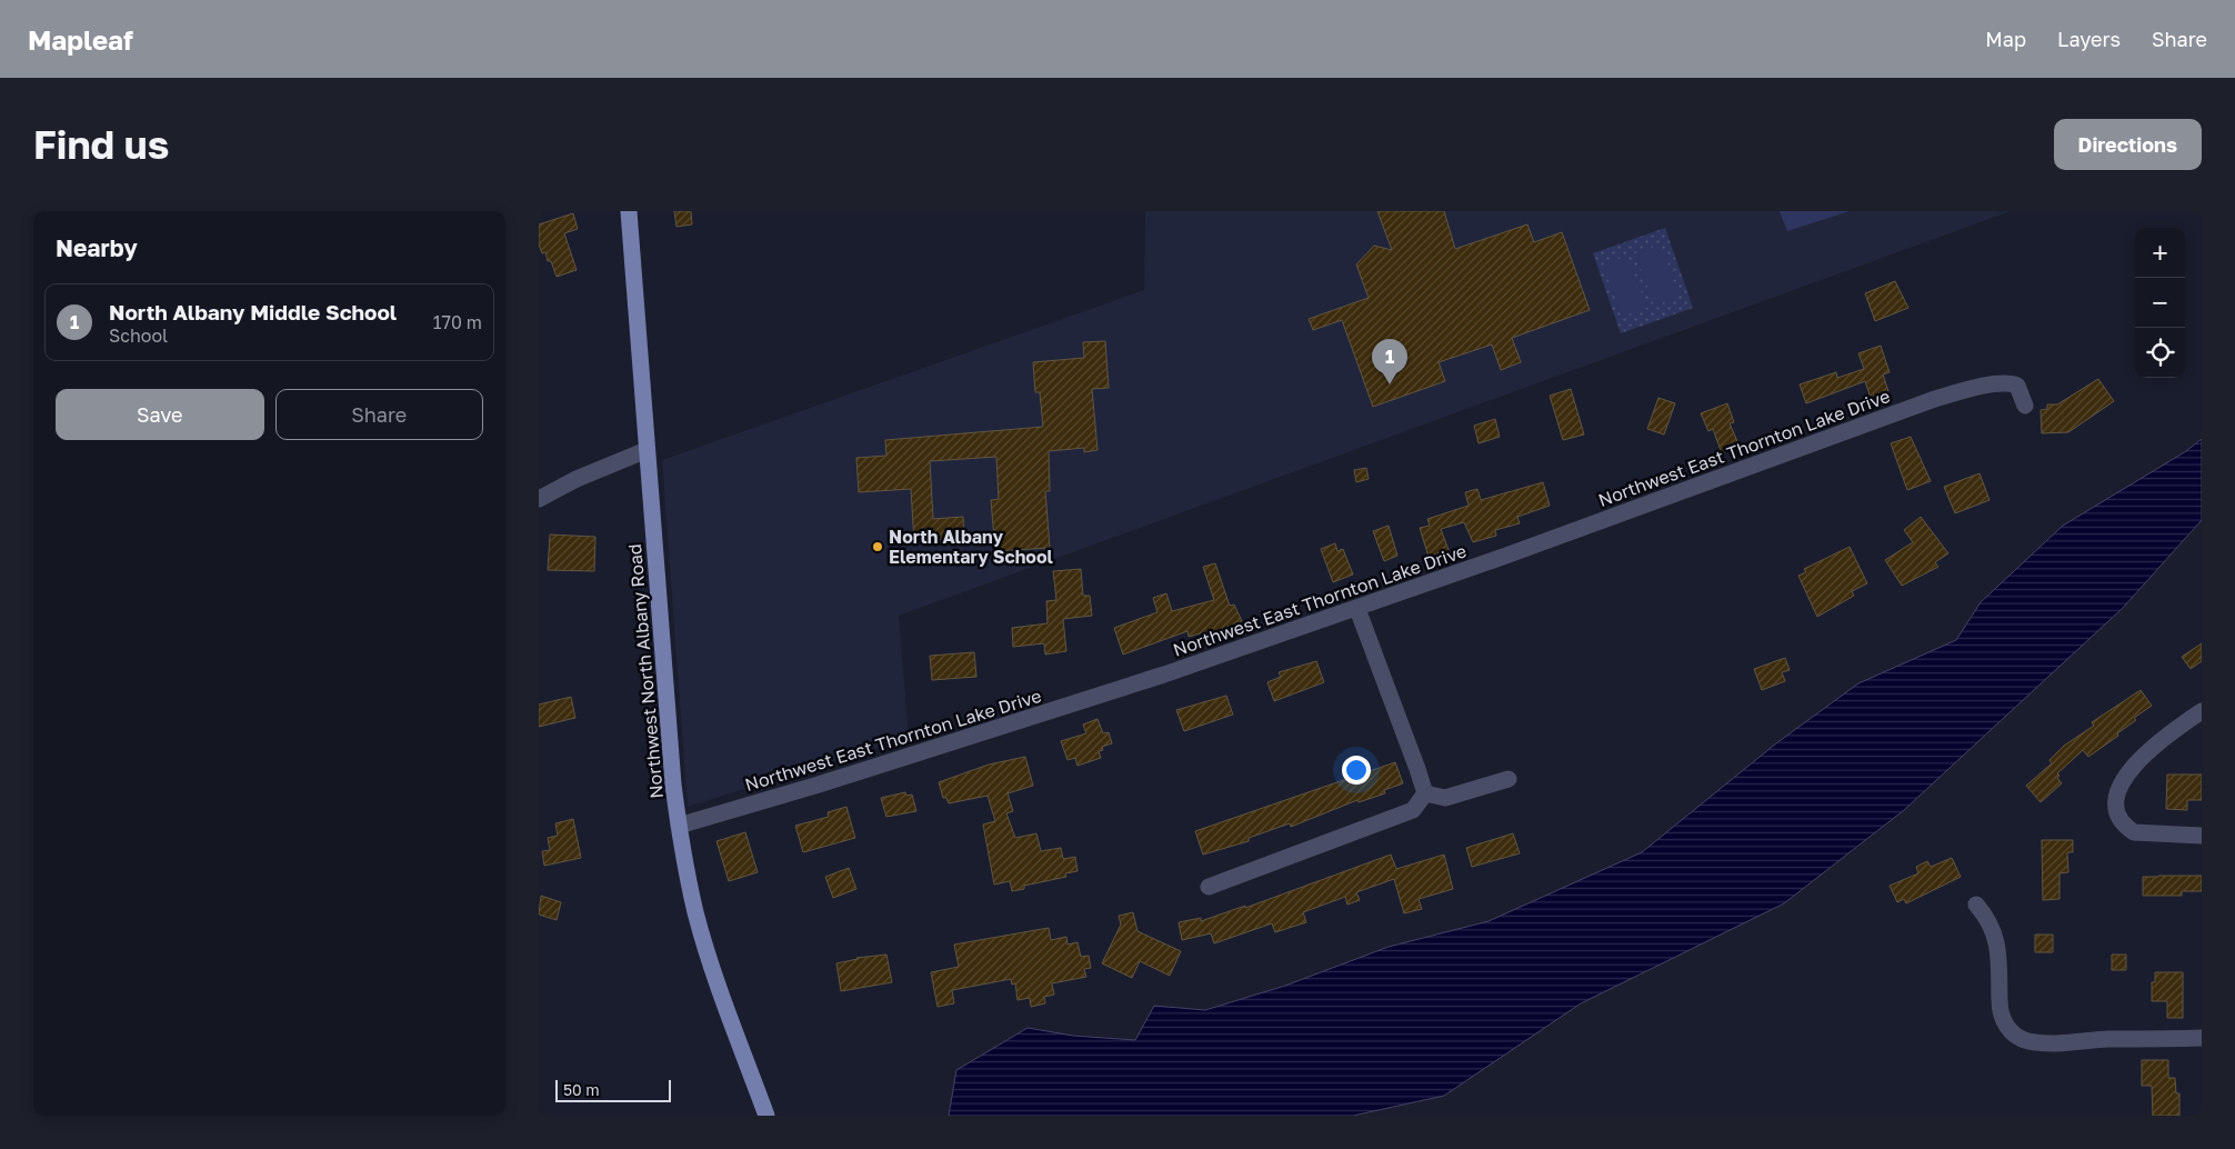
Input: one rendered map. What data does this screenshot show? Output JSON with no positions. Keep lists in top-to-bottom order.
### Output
{
  "streets": {
    "main road": ["Northwest North Albany Road"],
    "street": ["Northwest East Thornton Lake Drive"]
  },
  "crossings": [
    ["Northwest East Thornton Lake Drive", "Northwest North Albany Road"]
  ],
  "places": ["North Albany Elementary School"],
  "scale_bar": "50 m",
  "page": {
    "header": "Mapleaf",
    "nav": ["Map", "Layers", "Share"],
    "buttons": [
      "Directions",
      ["Save", "Share"]
    ],
    "title": "Find us",
    "heading": "Nearby",
    "map_buttons": ["+", "−"],
    "list": [
      {
        "mark": "1",
        "name": "North Albany Middle School",
        "note": "School",
        "value": "170 m"
      }
    ],
    "pins": "1",
    "scale": "50 m"
  }
}
